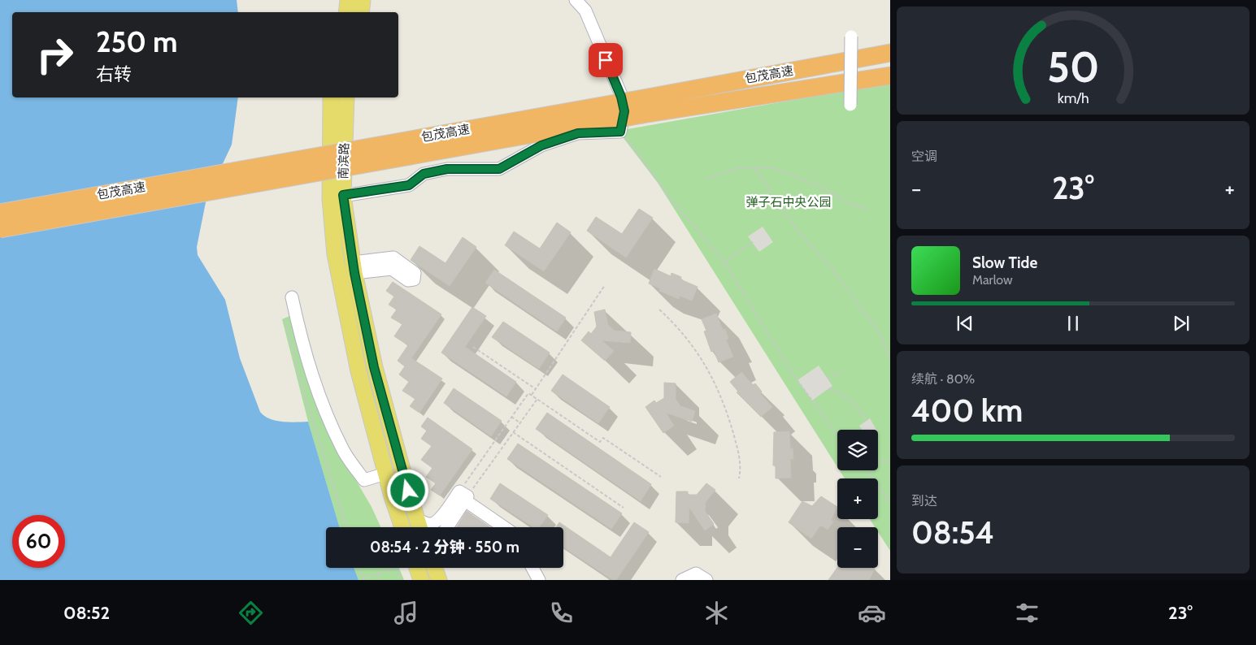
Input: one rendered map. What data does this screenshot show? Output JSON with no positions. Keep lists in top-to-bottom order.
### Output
{
  "streets": {
    "highway": ["包茂高速"],
    "main road": ["南滨路"]
  },
  "parks": ["弹子石中央公园"],
  "page": {
    "turn": ["250 m", "右转"],
    "tile": [
      "空调",
      ["续航 · 80%", "400 km"],
      ["到达", "08:54"]
    ],
    "heat": ["−", "23°", "+"],
    "song": ["Slow Tide", "Marlow"],
    "map_buttons": ["+", "−"],
    "limit": "60",
    "trip": "08:54 · 2 分钟 · 550 m",
    "tabs": ["08:52", "23°"],
    "gauge": ["50", "km/h"]
  }
}
